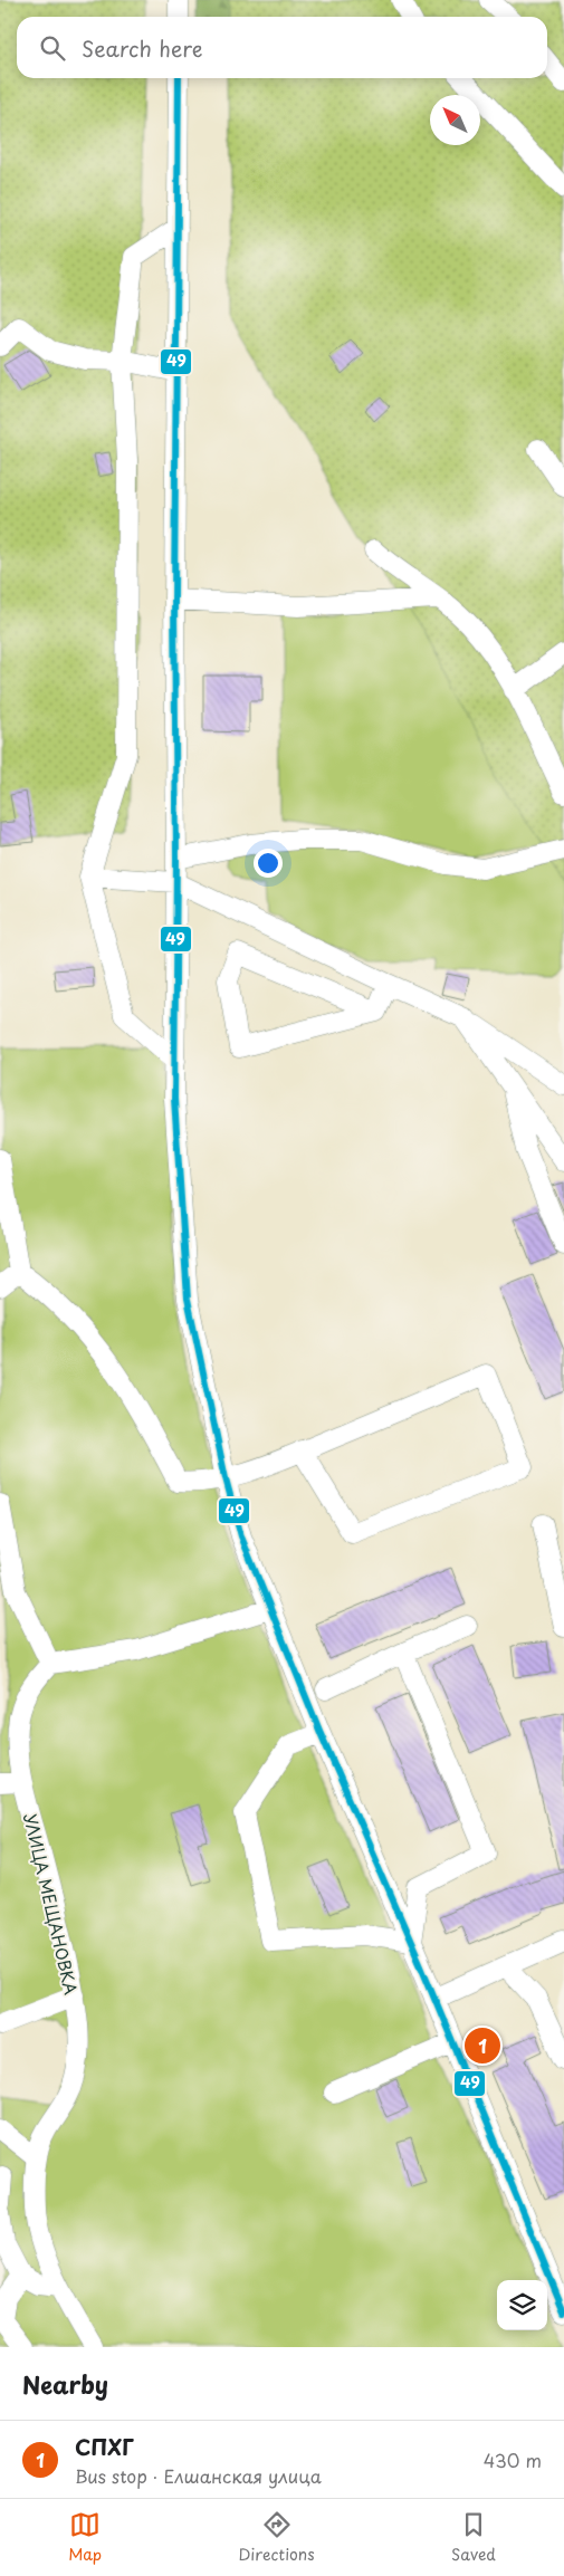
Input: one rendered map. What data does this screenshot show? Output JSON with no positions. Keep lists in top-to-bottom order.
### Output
{
  "streets": {
    "street": ["УЛИЦА МЕЩАНОВКА"]
  },
  "lines": ["transit line 49"],
  "north": "top left",
  "page": {
    "search": "Search here",
    "pins": "1",
    "heading": "Nearby",
    "list": [
      {
        "mark": "1",
        "name": "СПХГ",
        "note": "Bus stop · Елшанская улица",
        "value": "430 m"
      }
    ],
    "nav": ["Map", "Directions", "Saved"]
  }
}
